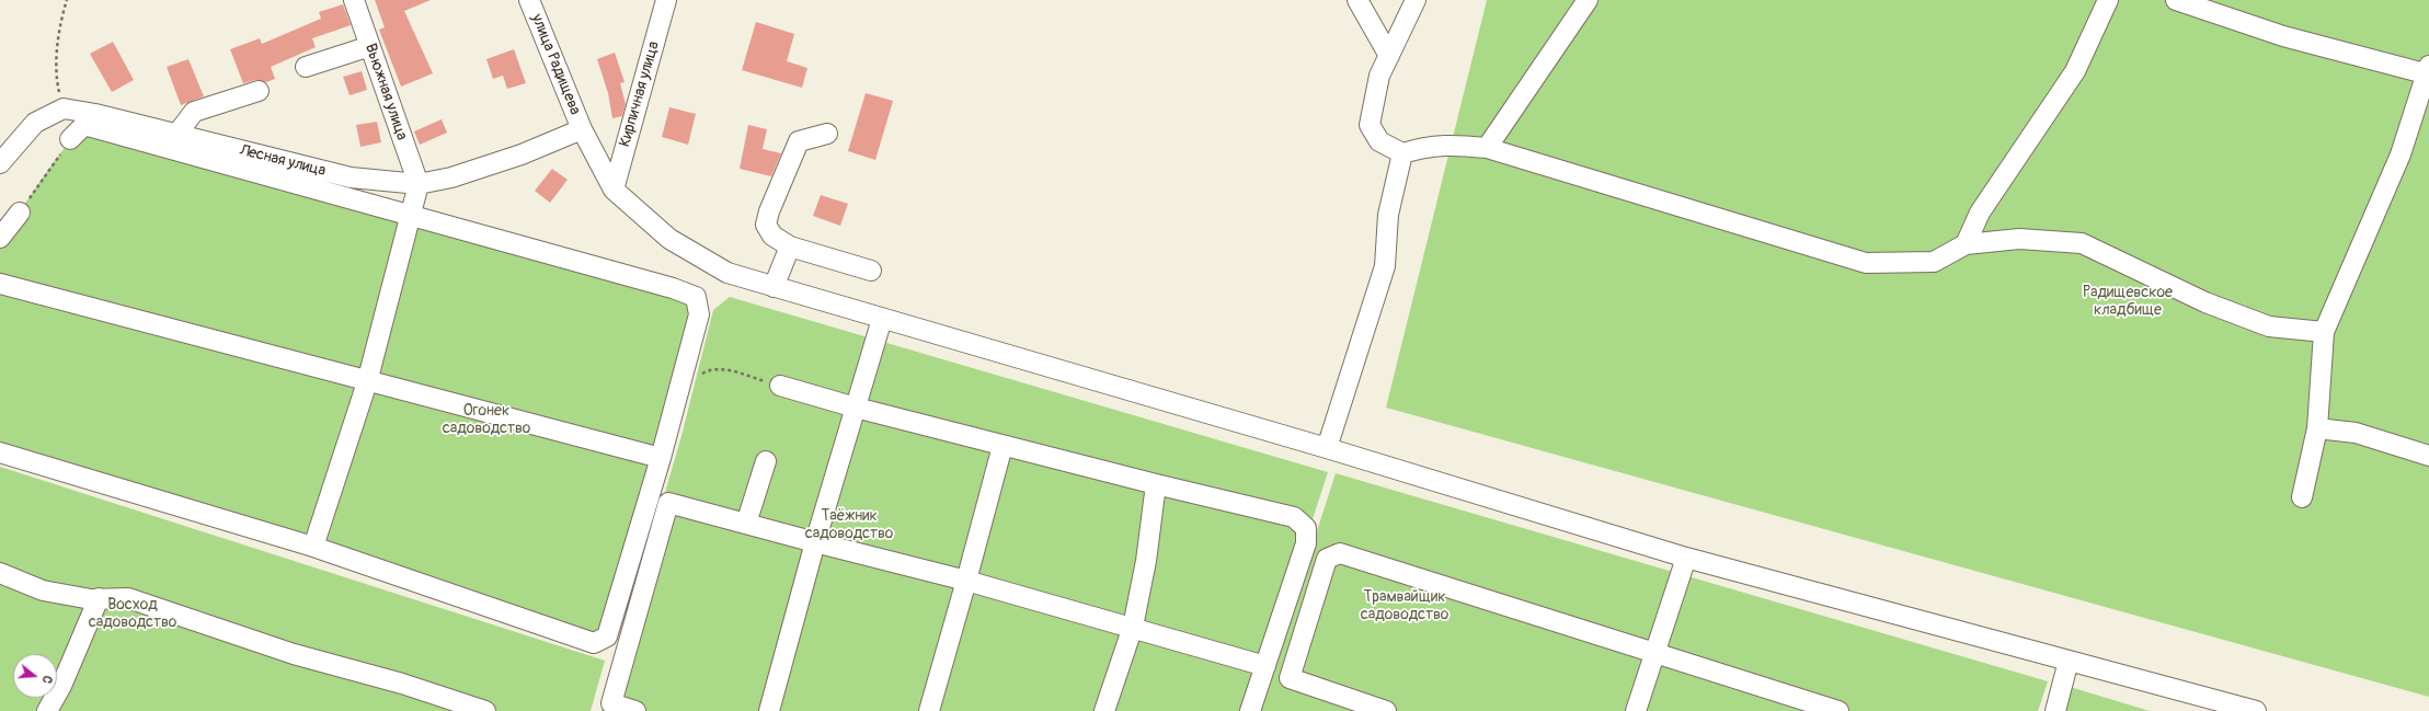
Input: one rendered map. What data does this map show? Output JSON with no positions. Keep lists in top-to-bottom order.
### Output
{
  "streets": {
    "street": [
      "улица Радищева",
      "Вьюжная улица",
      "Кирпичная улица",
      "Лесная улица"
    ]
  },
  "crossings": [
    ["улица Радищева", "Кирпичная улица"],
    ["улица Радищева", "Лесная улица"],
    ["Вьюжная улица", "Лесная улица"]
  ],
  "parks": [
    "Радищевское кладбище",
    "Огонек садоводство",
    "Таёжник садоводство",
    "Трамвайщик садоводство",
    "Восход садоводство"
  ],
  "north": "right"
}
